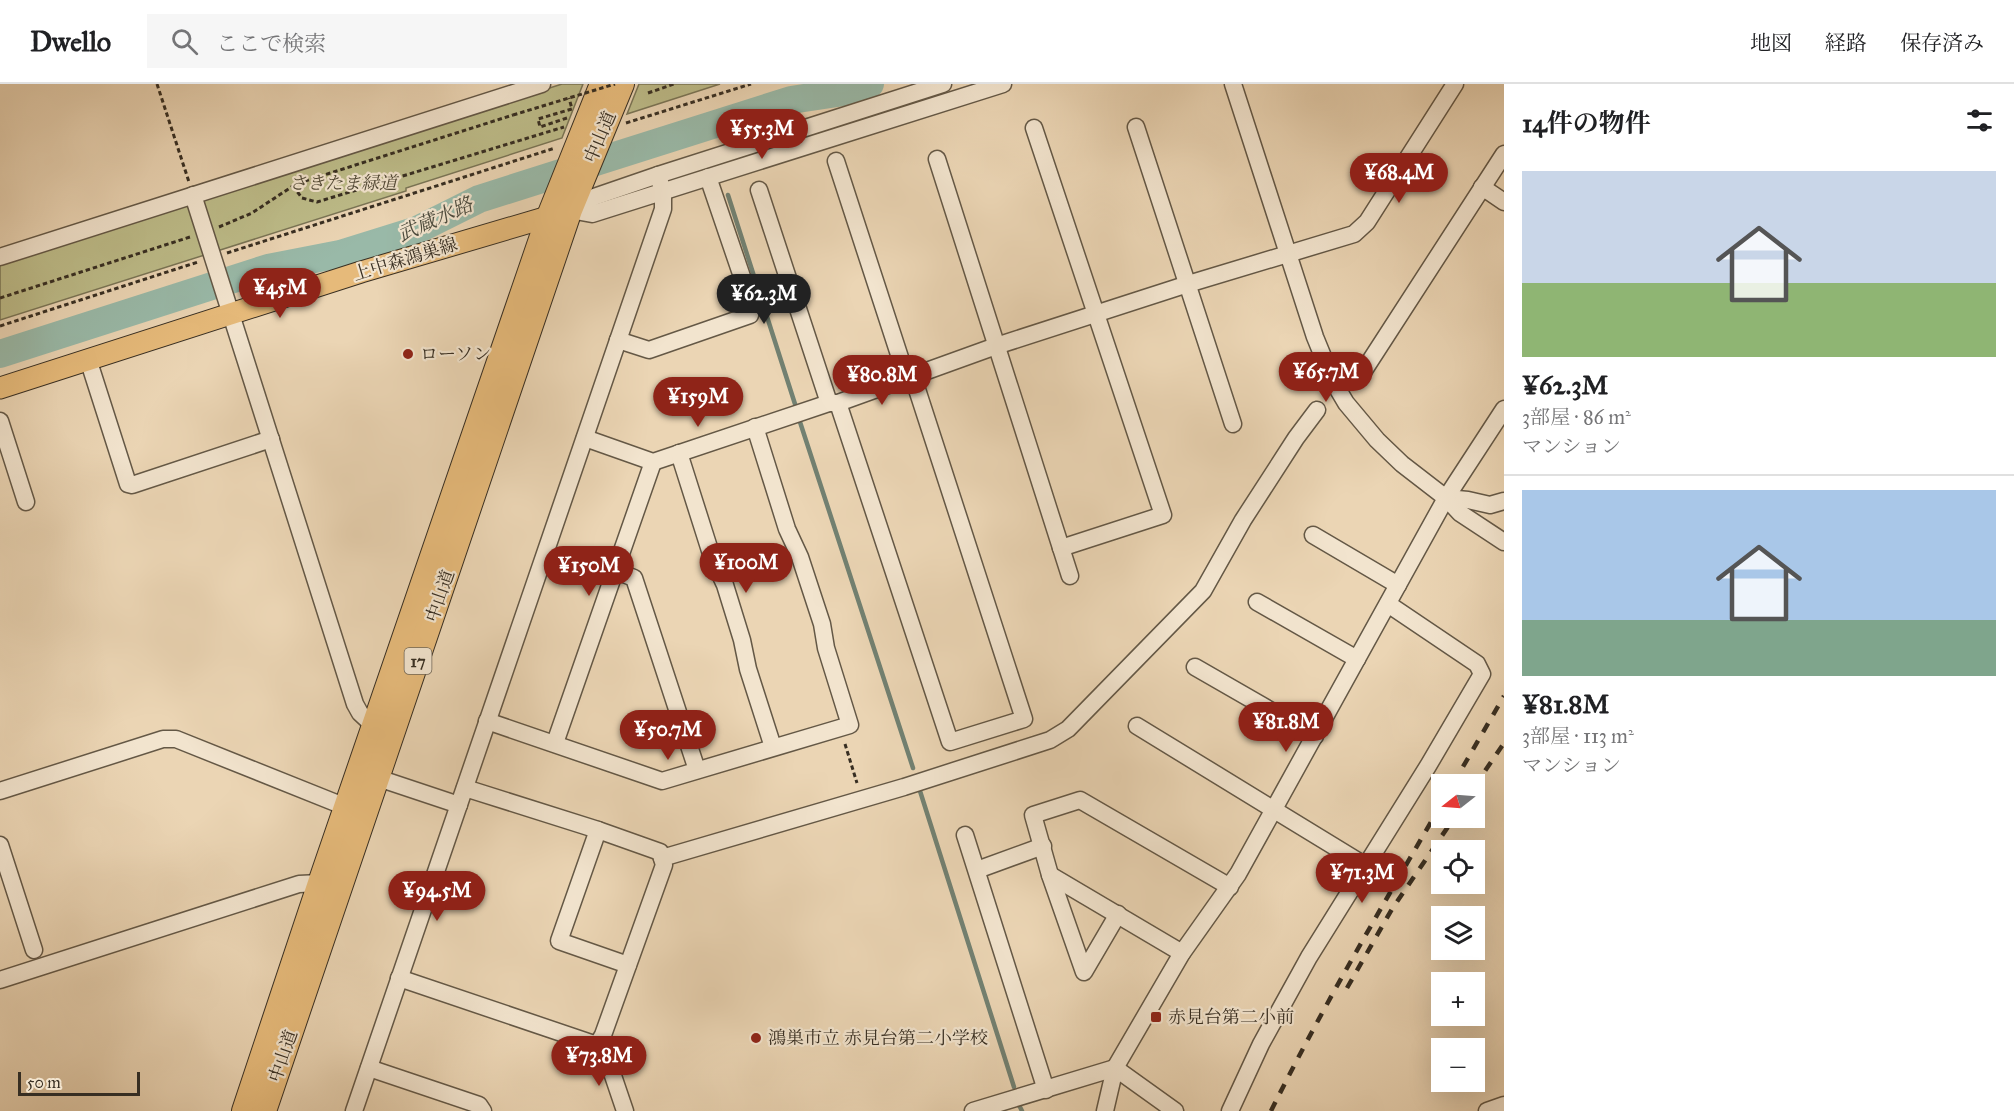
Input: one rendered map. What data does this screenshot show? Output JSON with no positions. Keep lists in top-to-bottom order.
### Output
{
  "streets": {
    "highway": ["中山道", "17"],
    "main road": ["上中森鴻巣線"]
  },
  "crossings": [
    ["中山道", "上中森鴻巣線"]
  ],
  "water": ["武蔵水路"],
  "parks": ["さきたま緑道"],
  "places": {
    "other": ["ローソン", "鴻巣市立 赤見台第二小学校"],
    "transit": ["赤見台第二小前"]
  },
  "scale_bar": "50 m",
  "north": "left",
  "page": {
    "header": "Dwello",
    "search": "ここで検索",
    "nav": ["地図", "経路", "保存済み"],
    "heading": "14件の物件",
    "price": [
      "¥55.3M",
      "¥68.4M",
      "¥45M",
      "¥62.3M",
      "¥65.7M",
      "¥80.8M",
      "¥159M",
      "¥100M",
      "¥150M",
      "¥81.8M",
      "¥50.7M",
      "¥71.3M",
      "¥94.5M",
      "¥73.8M"
    ],
    "list": [
      {
        "name": "¥62.3M",
        "note": "3部屋 · 86 m² · マンション"
      },
      {
        "name": "¥81.8M",
        "note": "3部屋 · 113 m² · マンション"
      }
    ],
    "map_buttons": ["+", "−"],
    "scale": "50 m"
  }
}
